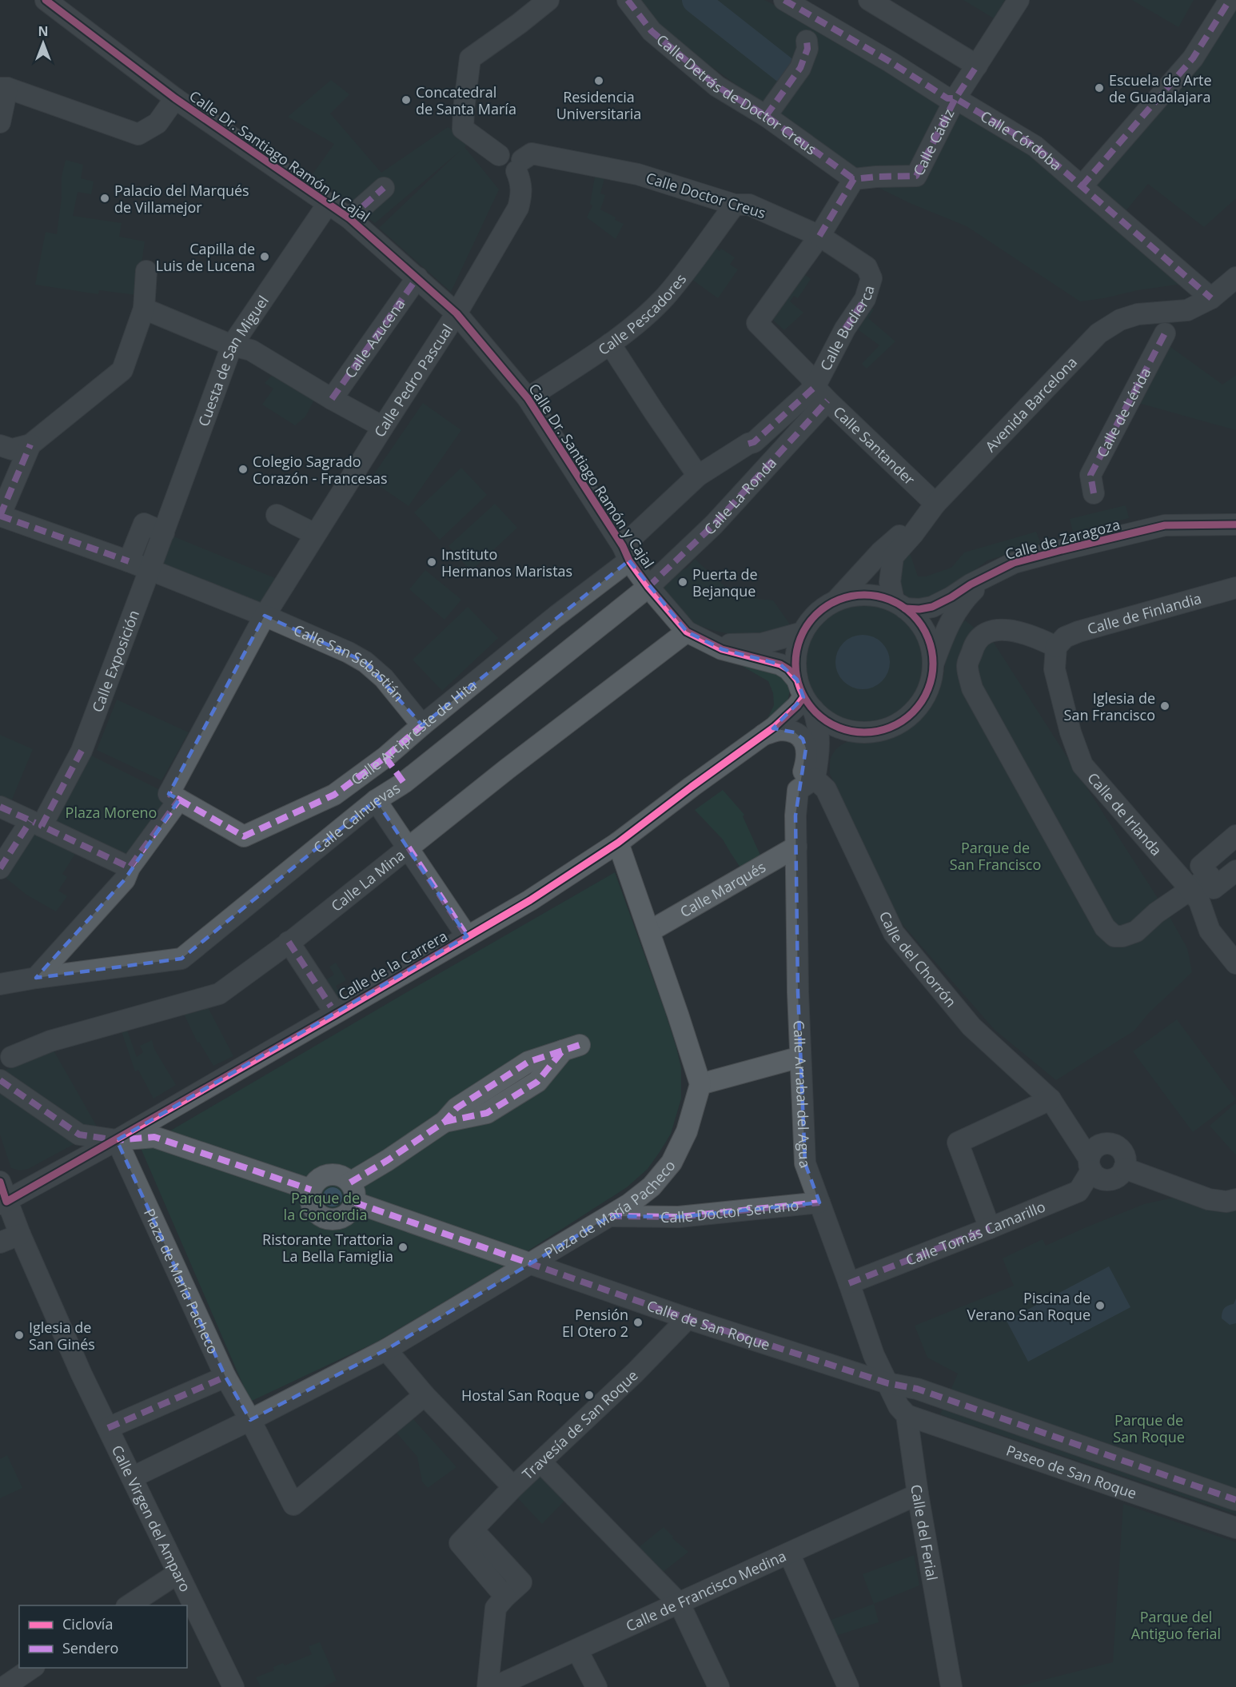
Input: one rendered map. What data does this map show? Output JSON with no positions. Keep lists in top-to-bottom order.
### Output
{
  "streets": {
    "street": [
      "Calle Detrás de Doctor Creus",
      "Calle Cádiz",
      "Calle Córdoba",
      "Calle Dr. Santiago Ramón y Cajal",
      "Calle Doctor Creus",
      "Calle Pescadores",
      "Calle Budierca",
      "Calle Azucena",
      "Cuesta de San Miguel",
      "Calle Pedro Pascual",
      "Avenida Barcelona",
      "Calle de Lérida",
      "Calle Santander",
      "Calle La Ronda",
      "Calle de Zaragoza",
      "Calle de Finlandia",
      "Calle Exposición",
      "Calle San Sebastián",
      "Calle Arcipreste de Hita",
      "Calle de Irlanda",
      "Calle Calnuevas",
      "Calle La Mina",
      "Calle Marqués",
      "Calle del Chorrón",
      "Calle de la Carrera",
      "Calle Arrabal del Agua",
      "Plaza de María Pacheco",
      "Calle Doctor Serrano",
      "Calle Tomás Camarillo",
      "Calle de San Roque",
      "Travesía de San Roque",
      "Paseo de San Roque",
      "Calle Virgen del Amparo",
      "Calle del Ferial",
      "Calle de Francisco Medina"
    ]
  },
  "crossings": [
    ["Calle Detrás de Doctor Creus", "Calle Cádiz"],
    ["Calle Cádiz", "Calle Córdoba"],
    ["Calle Córdoba", "Avenida Barcelona"],
    ["Calle Dr. Santiago Ramón y Cajal", "Calle Pescadores"],
    ["Calle Dr. Santiago Ramón y Cajal", "Calle Azucena"],
    ["Calle Dr. Santiago Ramón y Cajal", "Cuesta de San Miguel"],
    ["Calle Dr. Santiago Ramón y Cajal", "Calle Pedro Pascual"],
    ["Calle Dr. Santiago Ramón y Cajal", "Avenida Barcelona"],
    ["Calle Dr. Santiago Ramón y Cajal", "Calle La Ronda"],
    ["Calle Dr. Santiago Ramón y Cajal", "Calle de Zaragoza"],
    ["Calle Dr. Santiago Ramón y Cajal", "Calle Arcipreste de Hita"],
    ["Calle Dr. Santiago Ramón y Cajal", "Calle Calnuevas"],
    ["Calle Dr. Santiago Ramón y Cajal", "Calle La Mina"],
    ["Calle Dr. Santiago Ramón y Cajal", "Calle del Chorrón"],
    ["Calle Doctor Creus", "Calle Pescadores"],
    ["Calle Doctor Creus", "Calle Budierca"],
    ["Calle Doctor Creus", "Calle Pedro Pascual"],
    ["Calle Budierca", "Calle Santander"],
    ["Calle Budierca", "Calle La Ronda"],
    ["Cuesta de San Miguel", "Calle Exposición"],
    ["Cuesta de San Miguel", "Calle San Sebastián"],
    ["Calle Pedro Pascual", "Calle San Sebastián"],
    ["Calle Pedro Pascual", "Calle Arcipreste de Hita"],
    ["Avenida Barcelona", "Calle Santander"],
    ["Avenida Barcelona", "Calle de Zaragoza"],
    ["Avenida Barcelona", "Calle del Chorrón"],
    ["Calle Santander", "Calle La Ronda"],
    ["Calle La Ronda", "Calle Calnuevas"],
    ["Calle de Zaragoza", "Calle del Chorrón"],
    ["Calle de Finlandia", "Calle de Irlanda"],
    ["Calle Exposición", "Calle San Sebastián"],
    ["Calle San Sebastián", "Calle Arcipreste de Hita"],
    ["Calle Marqués", "Calle Arrabal del Agua"],
    ["Calle del Chorrón", "Calle Tomás Camarillo"],
    ["Calle de la Carrera", "Calle Arrabal del Agua"],
    ["Calle de la Carrera", "Plaza de María Pacheco"],
    ["Calle de la Carrera", "Calle Virgen del Amparo"],
    ["Calle Arrabal del Agua", "Calle Doctor Serrano"],
    ["Calle Arrabal del Agua", "Calle Tomás Camarillo"],
    ["Calle Arrabal del Agua", "Calle de San Roque"],
    ["Calle Arrabal del Agua", "Calle del Ferial"],
    ["Plaza de María Pacheco", "Calle Doctor Serrano"],
    ["Plaza de María Pacheco", "Calle de San Roque"],
    ["Calle de San Roque", "Travesía de San Roque"],
    ["Calle de San Roque", "Calle del Ferial"],
    ["Paseo de San Roque", "Calle del Ferial"],
    ["Calle del Ferial", "Calle de Francisco Medina"]
  ],
  "parks": [
    "Plaza Moreno",
    "Parque de San Francisco",
    "Parque de la Concordia",
    "Parque de San Roque",
    "Parque del Antiguo ferial"
  ],
  "places": [
    "Residencia Universitaria",
    "Escuela de Arte de Guadalajara",
    "Concatedral de Santa María",
    "Palacio del Marqués de Villamejor",
    "Capilla de Luis de Lucena",
    "Colegio Sagrado Corazón - Francesas",
    "Instituto Hermanos Maristas",
    "Puerta de Bejanque",
    "Iglesia de San Francisco",
    "Ristorante Trattoria La Bella Famiglia",
    "Piscina de Verano San Roque",
    "Pensión El Otero 2",
    "Iglesia de San Ginés",
    "Hostal San Roque"
  ],
  "legend": ["Ciclovía", "Sendero"],
  "north": "top"
}
